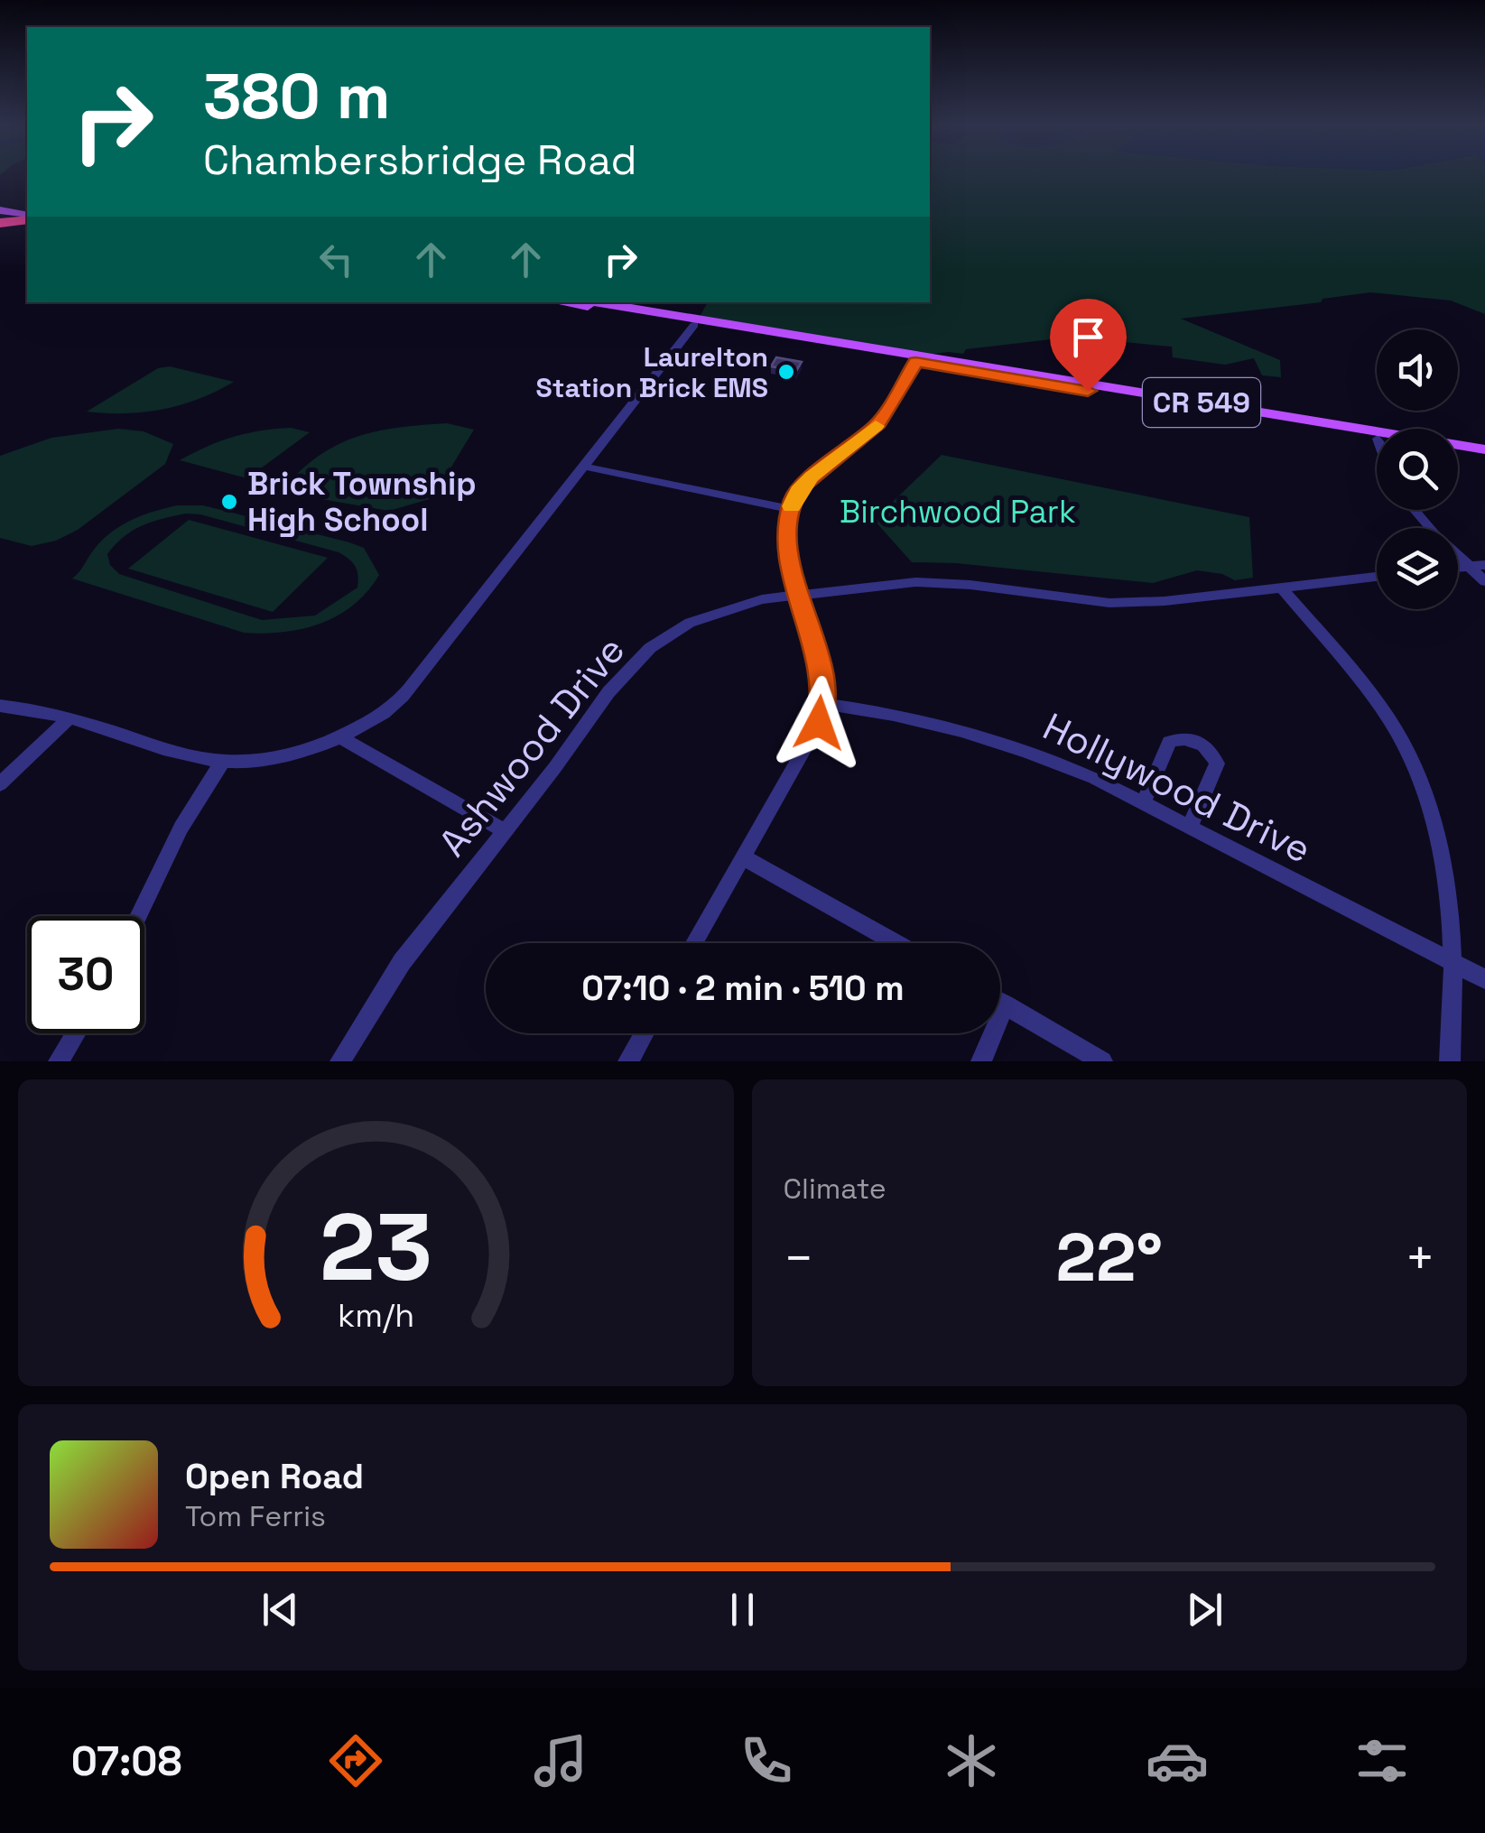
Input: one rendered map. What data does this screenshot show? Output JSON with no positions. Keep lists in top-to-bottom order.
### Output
{
  "streets": {
    "main road": ["CR 549"],
    "street": ["Ashwood Drive", "Hollywood Drive"]
  },
  "parks": ["Birchwood Park"],
  "places": ["Laurelton Station Brick EMS", "Brick Township High School"],
  "page": {
    "turn": ["380 m", "Chambersbridge Road"],
    "limit": "30",
    "trip": "07:10 · 2 min · 510 m",
    "tile": "Climate",
    "heat": ["−", "22°", "+"],
    "song": ["Open Road", "Tom Ferris"],
    "tabs": "07:08",
    "gauge": ["23", "km/h"]
  }
}
